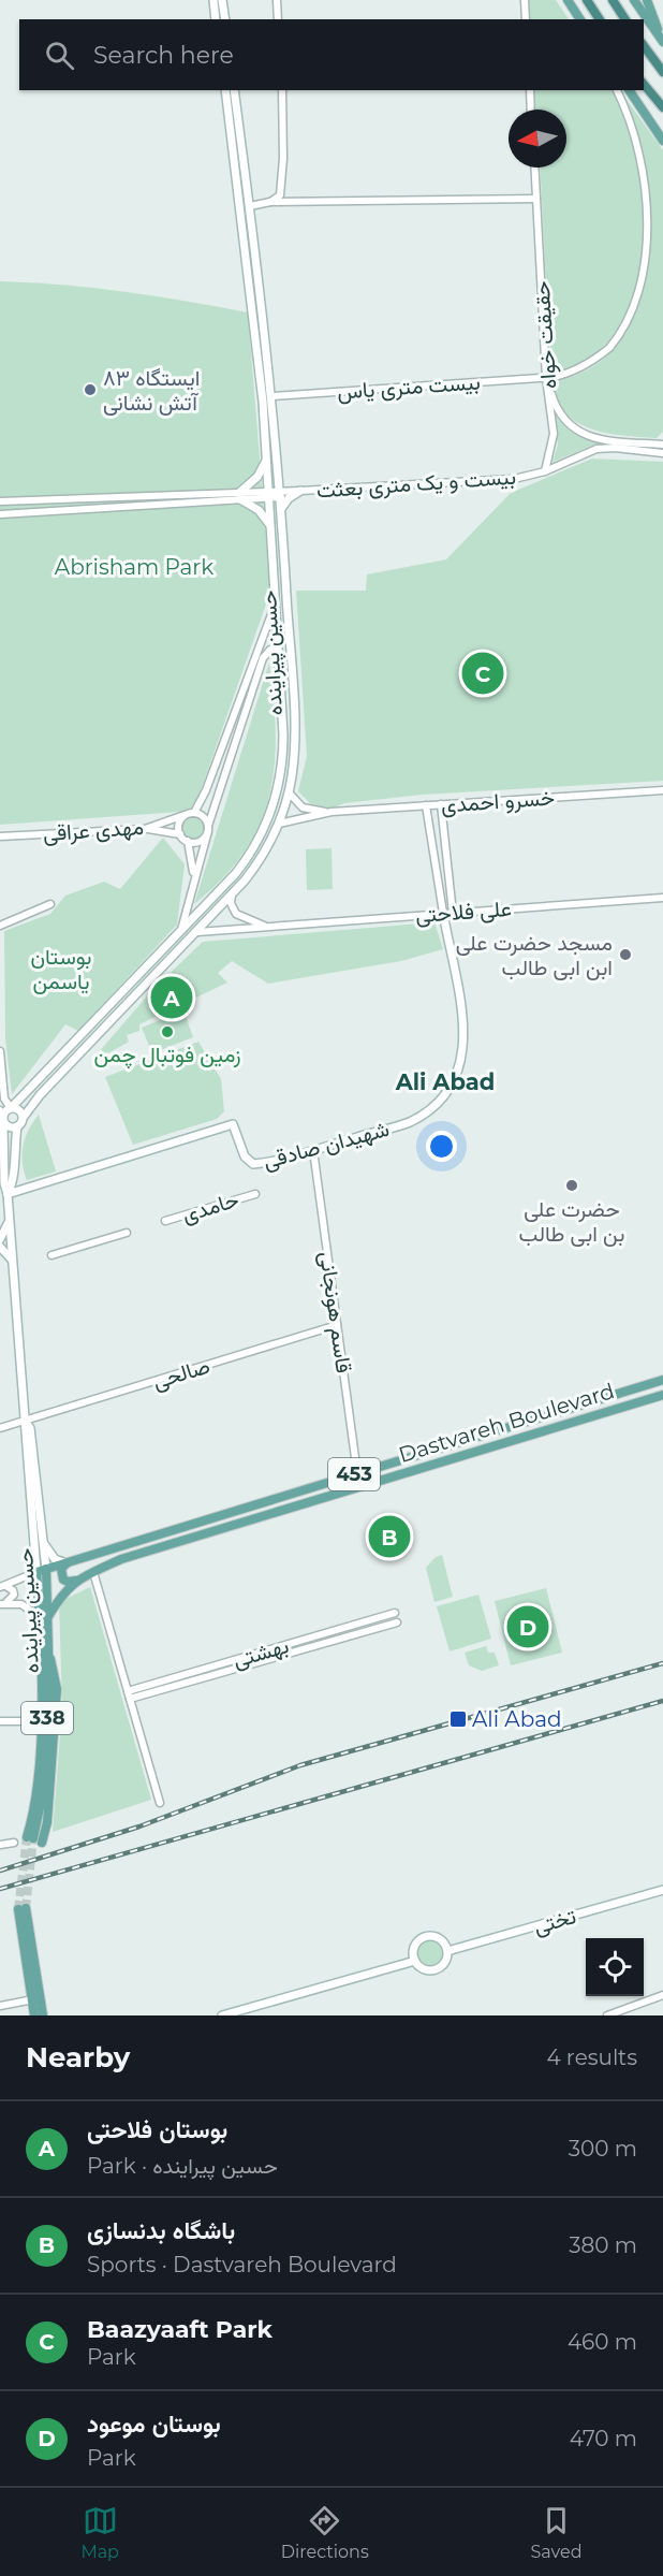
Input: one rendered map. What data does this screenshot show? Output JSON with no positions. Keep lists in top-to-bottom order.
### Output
{
  "streets": {
    "main road": [
      "حسین پیراینده",
      "شهیدان صادقی",
      "Dastvareh Boulevard",
      "453",
      "338",
      "تختی"
    ],
    "street": [
      "حقیقت خواه",
      "بیست متری یاس",
      "بیست و یک متری بعثت",
      "خسرو احمدی",
      "مهدی عراقی",
      "علی فلاحتی",
      "حامدی",
      "قاسم هونجانی",
      "صالحی",
      "بهشتی"
    ]
  },
  "crossings": [
    ["حقیقت خواه", "بیست متری یاس"],
    ["حقیقت خواه", "بیست و یک متری بعثت"],
    ["بیست متری یاس", "حسین پیراینده"],
    ["بیست و یک متری بعثت", "حسین پیراینده"],
    ["حسین پیراینده", "علی فلاحتی"],
    ["حسین پیراینده", "شهیدان صادقی"],
    ["حسین پیراینده", "صالحی"],
    ["حسین پیراینده", "Dastvareh Boulevard"],
    ["علی فلاحتی", "شهیدان صادقی"],
    ["شهیدان صادقی", "قاسم هونجانی"],
    ["قاسم هونجانی", "صالحی"],
    ["قاسم هونجانی", "Dastvareh Boulevard"]
  ],
  "districts": ["Ali Abad"],
  "parks": ["Abrisham Park", "بوستان یاسمن"],
  "places": {
    "other": [
      "ایستگاه ۸۳ آتش نشانی",
      "مسجد حضرت علی ابن ابی طالب",
      "زمین فوتبال چمن",
      "حضرت علی بن ابی طالب"
    ],
    "transit": ["Ali Abad"]
  },
  "north": "left",
  "page": {
    "search": "Search here",
    "pins": [
      "C",
      "A",
      "B",
      "D"
    ],
    "heading": ["Nearby", "4 results"],
    "list": [
      {
        "mark": "A",
        "name": "بوستان فلاحتی",
        "note": "Park · حسین پیراینده",
        "value": "300 m"
      },
      {
        "mark": "B",
        "name": "باشگاه بدنسازی",
        "note": "Sports · Dastvareh Boulevard",
        "value": "380 m"
      },
      {
        "mark": "C",
        "name": "Baazyaaft Park",
        "note": "Park",
        "value": "460 m"
      },
      {
        "mark": "D",
        "name": "بوستان موعود",
        "note": "Park",
        "value": "470 m"
      }
    ],
    "nav": ["Map", "Directions", "Saved"]
  }
}
